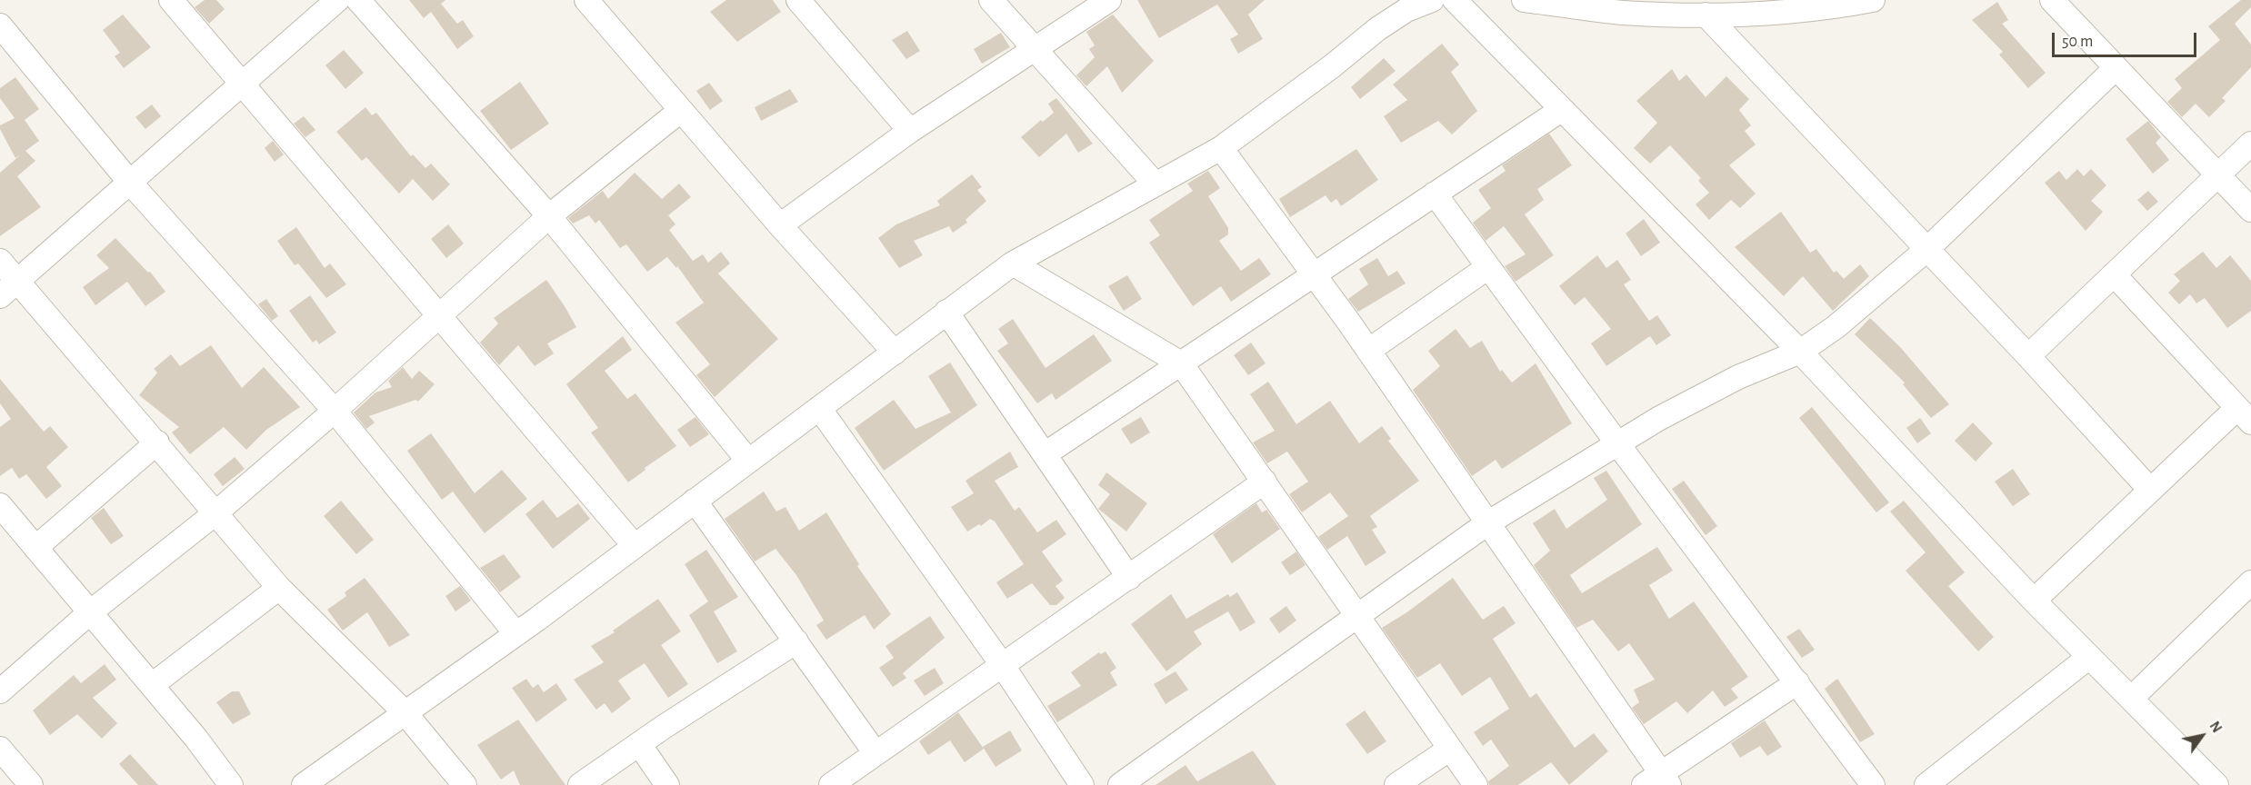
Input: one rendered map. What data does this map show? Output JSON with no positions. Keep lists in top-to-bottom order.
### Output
{
  "scale_bar": "50 m",
  "north": "top right"
}
